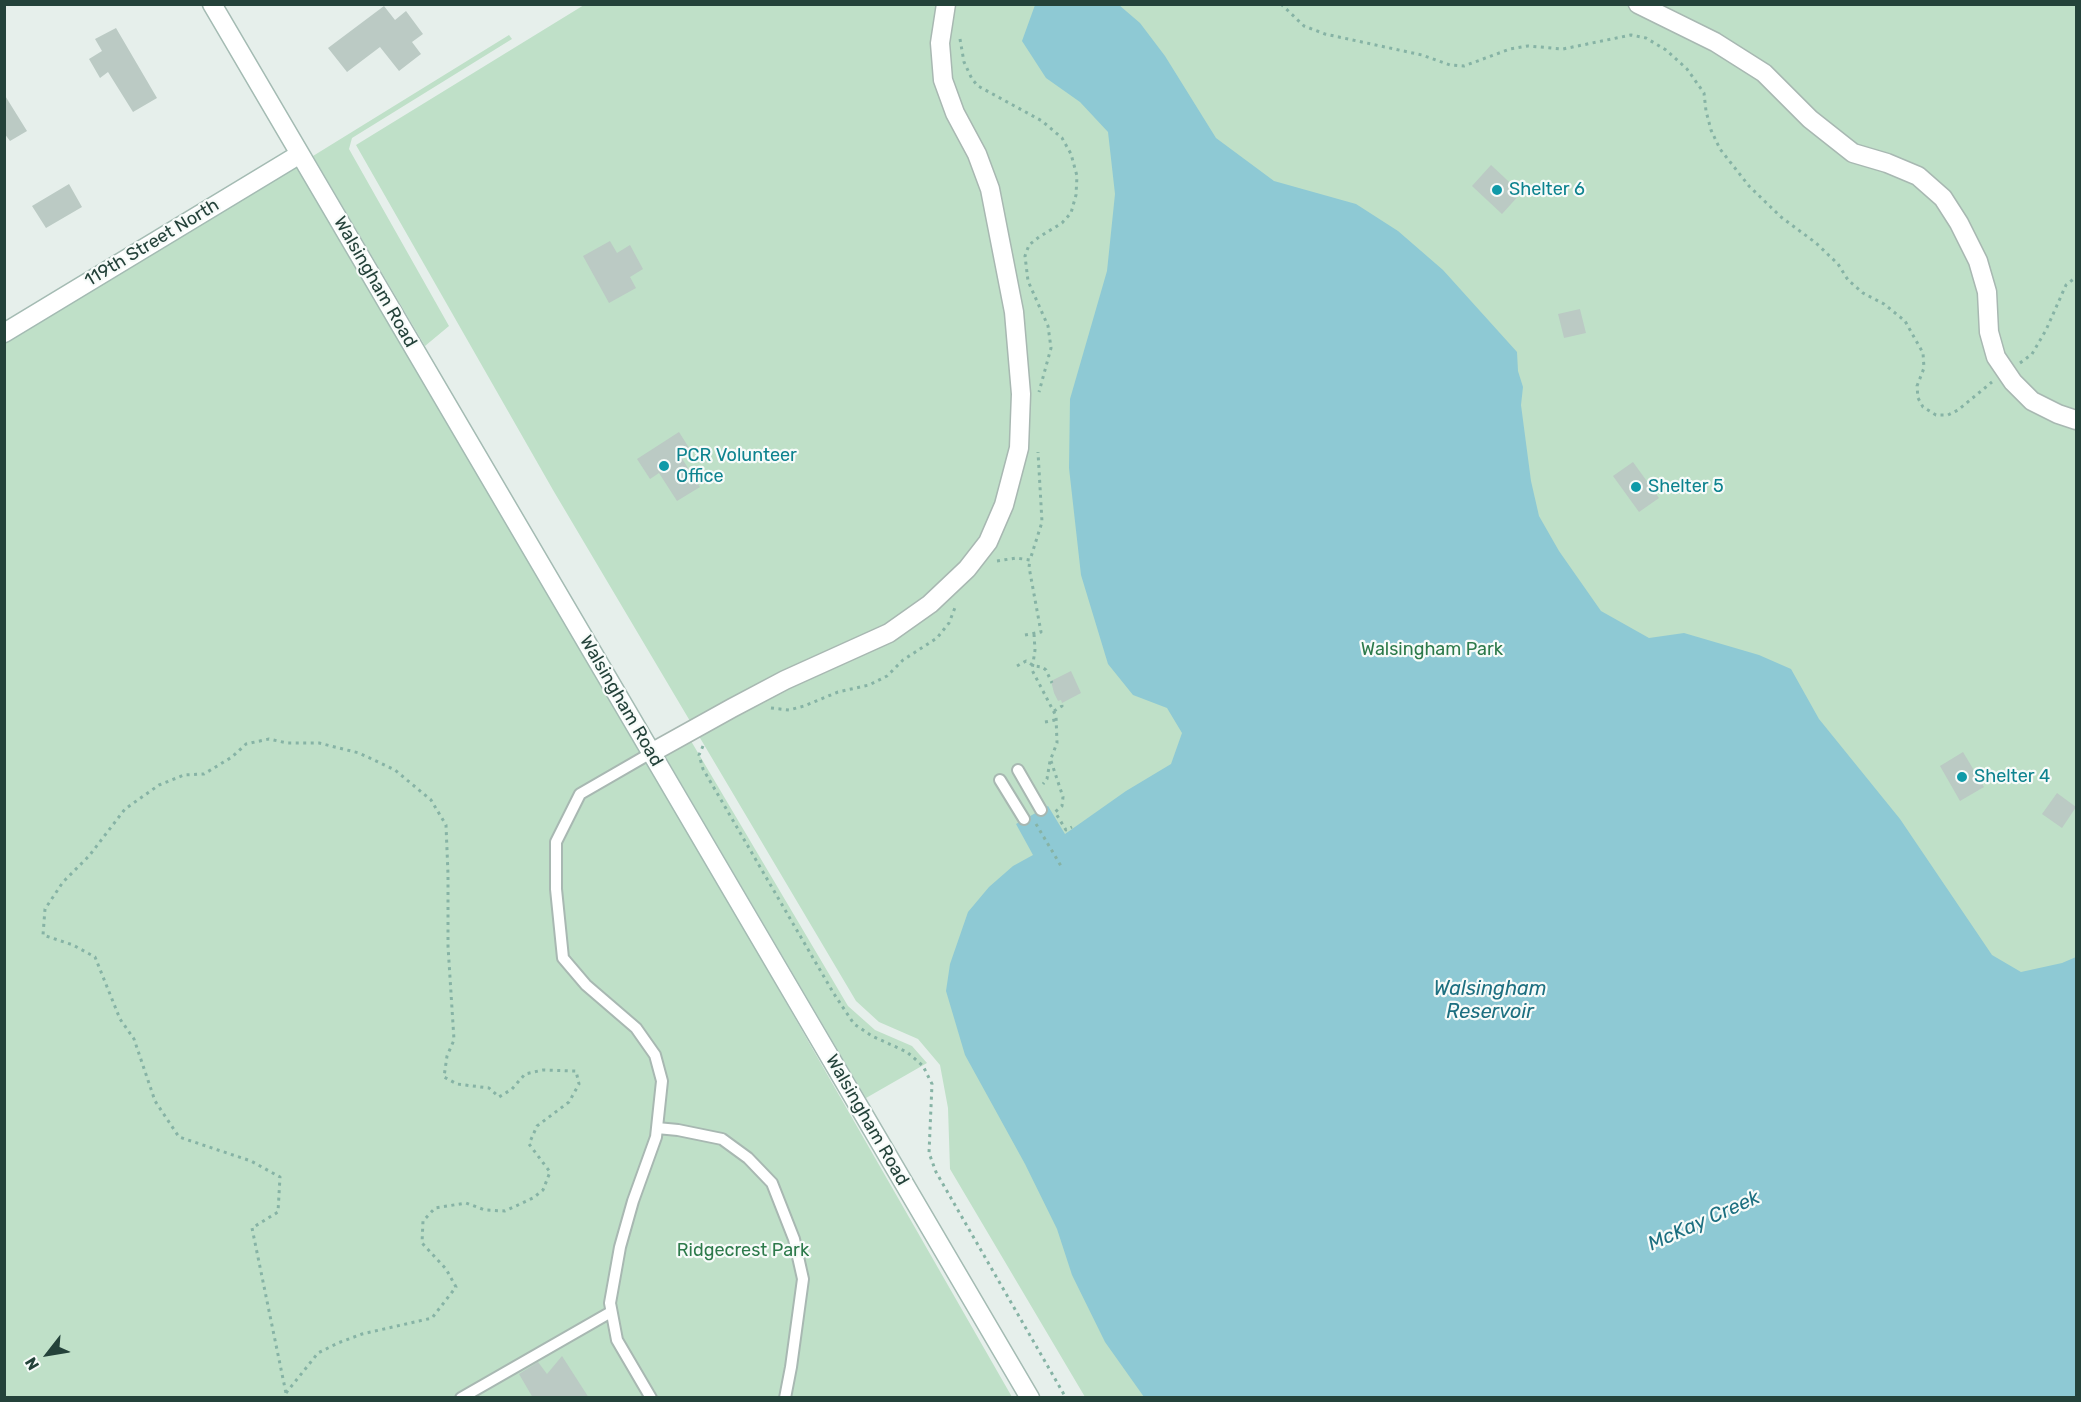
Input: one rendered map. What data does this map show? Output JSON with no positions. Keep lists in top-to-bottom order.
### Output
{
  "streets": {
    "street": ["119th Street North", "Walsingham Road"]
  },
  "crossings": [
    ["119th Street North", "Walsingham Road"]
  ],
  "water": ["Walsingham Reservoir", "McKay Creek"],
  "parks": ["Walsingham Park", "Ridgecrest Park"],
  "places": [
    "Shelter 6",
    "PCR Volunteer Office",
    "Shelter 5",
    "Shelter 4"
  ],
  "north": "bottom left"
}
